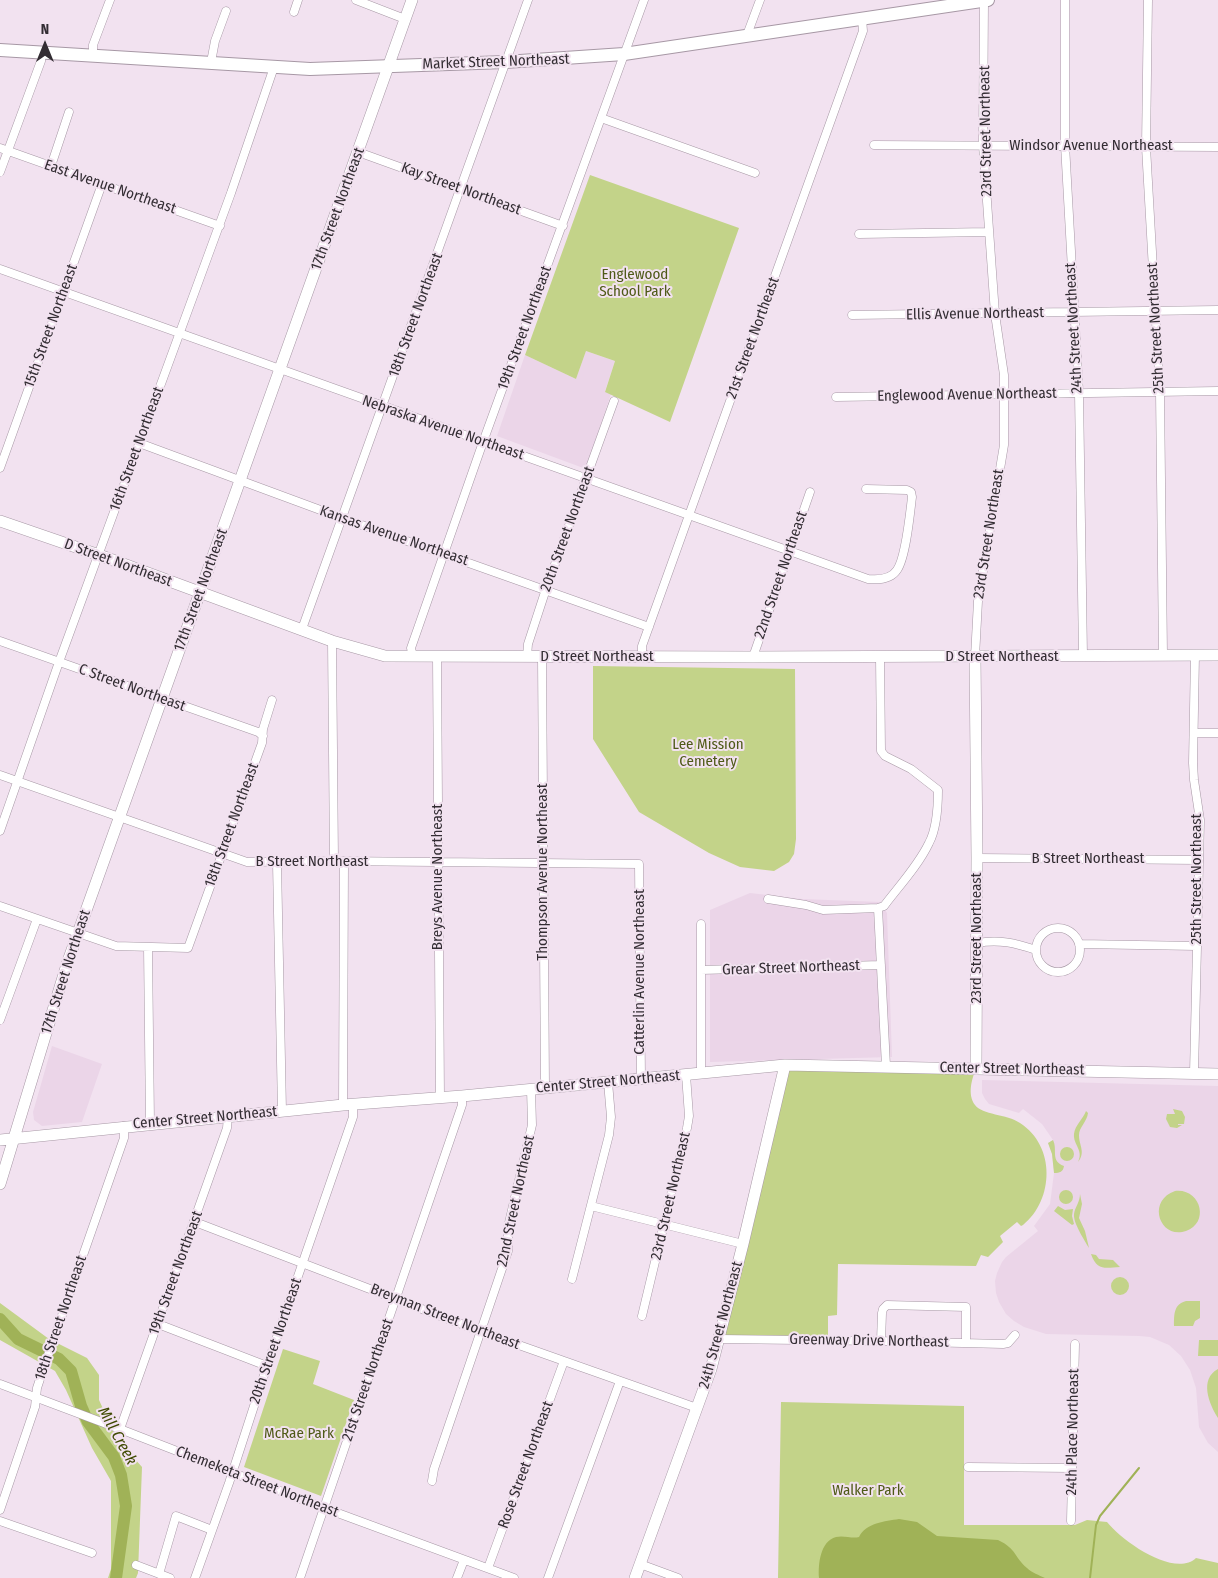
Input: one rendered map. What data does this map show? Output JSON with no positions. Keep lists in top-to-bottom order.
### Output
{
  "streets": {
    "main road": [
      "Market Street Northeast",
      "23rd Street Northeast",
      "17th Street Northeast",
      "24th Street Northeast",
      "D Street Northeast",
      "Center Street Northeast"
    ],
    "street": [
      "Windsor Avenue Northeast",
      "East Avenue Northeast",
      "Kay Street Northeast",
      "Ellis Avenue Northeast",
      "18th Street Northeast",
      "15th Street Northeast",
      "19th Street Northeast",
      "25th Street Northeast",
      "21st Street Northeast",
      "Englewood Avenue Northeast",
      "Nebraska Avenue Northeast",
      "16th Street Northeast",
      "20th Street Northeast",
      "Kansas Avenue Northeast",
      "22nd Street Northeast",
      "C Street Northeast",
      "B Street Northeast",
      "Thompson Avenue Northeast",
      "Breys Avenue Northeast",
      "Grear Street Northeast",
      "Catterlin Avenue Northeast",
      "Breyman Street Northeast",
      "Greenway Drive Northeast",
      "24th Place Northeast",
      "Rose Street Northeast",
      "Chemeketa Street Northeast"
    ]
  },
  "crossings": [
    ["Market Street Northeast", "23rd Street Northeast"],
    ["Market Street Northeast", "17th Street Northeast"],
    ["Market Street Northeast", "18th Street Northeast"],
    ["Market Street Northeast", "19th Street Northeast"],
    ["Market Street Northeast", "21st Street Northeast"],
    ["Market Street Northeast", "16th Street Northeast"],
    ["23rd Street Northeast", "Windsor Avenue Northeast"],
    ["23rd Street Northeast", "Ellis Avenue Northeast"],
    ["23rd Street Northeast", "Englewood Avenue Northeast"],
    ["23rd Street Northeast", "D Street Northeast"],
    ["23rd Street Northeast", "B Street Northeast"],
    ["23rd Street Northeast", "Center Street Northeast"],
    ["Windsor Avenue Northeast", "24th Street Northeast"],
    ["Windsor Avenue Northeast", "25th Street Northeast"],
    ["East Avenue Northeast", "15th Street Northeast"],
    ["East Avenue Northeast", "16th Street Northeast"],
    ["Kay Street Northeast", "17th Street Northeast"],
    ["Kay Street Northeast", "18th Street Northeast"],
    ["Kay Street Northeast", "19th Street Northeast"],
    ["17th Street Northeast", "Nebraska Avenue Northeast"],
    ["17th Street Northeast", "Kansas Avenue Northeast"],
    ["17th Street Northeast", "D Street Northeast"],
    ["17th Street Northeast", "C Street Northeast"],
    ["17th Street Northeast", "B Street Northeast"],
    ["17th Street Northeast", "Center Street Northeast"],
    ["Ellis Avenue Northeast", "24th Street Northeast"],
    ["Ellis Avenue Northeast", "25th Street Northeast"],
    ["18th Street Northeast", "Nebraska Avenue Northeast"],
    ["18th Street Northeast", "Kansas Avenue Northeast"],
    ["18th Street Northeast", "D Street Northeast"],
    ["18th Street Northeast", "C Street Northeast"],
    ["18th Street Northeast", "B Street Northeast"],
    ["18th Street Northeast", "Center Street Northeast"],
    ["18th Street Northeast", "Chemeketa Street Northeast"],
    ["15th Street Northeast", "Nebraska Avenue Northeast"],
    ["19th Street Northeast", "Nebraska Avenue Northeast"],
    ["19th Street Northeast", "Kansas Avenue Northeast"],
    ["19th Street Northeast", "D Street Northeast"],
    ["19th Street Northeast", "Center Street Northeast"],
    ["19th Street Northeast", "Breyman Street Northeast"],
    ["19th Street Northeast", "Chemeketa Street Northeast"],
    ["24th Street Northeast", "Englewood Avenue Northeast"],
    ["24th Street Northeast", "D Street Northeast"],
    ["24th Street Northeast", "Center Street Northeast"],
    ["24th Street Northeast", "Breyman Street Northeast"],
    ["24th Street Northeast", "Greenway Drive Northeast"],
    ["25th Street Northeast", "Englewood Avenue Northeast"],
    ["25th Street Northeast", "D Street Northeast"],
    ["25th Street Northeast", "B Street Northeast"],
    ["25th Street Northeast", "Center Street Northeast"],
    ["21st Street Northeast", "Nebraska Avenue Northeast"],
    ["21st Street Northeast", "Kansas Avenue Northeast"],
    ["21st Street Northeast", "D Street Northeast"],
    ["21st Street Northeast", "Center Street Northeast"],
    ["21st Street Northeast", "Breyman Street Northeast"],
    ["21st Street Northeast", "Chemeketa Street Northeast"],
    ["Nebraska Avenue Northeast", "16th Street Northeast"],
    ["Nebraska Avenue Northeast", "20th Street Northeast"],
    ["Nebraska Avenue Northeast", "22nd Street Northeast"],
    ["16th Street Northeast", "Kansas Avenue Northeast"],
    ["16th Street Northeast", "D Street Northeast"],
    ["16th Street Northeast", "C Street Northeast"],
    ["16th Street Northeast", "B Street Northeast"],
    ["20th Street Northeast", "Kansas Avenue Northeast"],
    ["20th Street Northeast", "D Street Northeast"],
    ["20th Street Northeast", "B Street Northeast"],
    ["20th Street Northeast", "Center Street Northeast"],
    ["20th Street Northeast", "Breyman Street Northeast"],
    ["20th Street Northeast", "Chemeketa Street Northeast"],
    ["D Street Northeast", "22nd Street Northeast"],
    ["D Street Northeast", "Thompson Avenue Northeast"],
    ["D Street Northeast", "Breys Avenue Northeast"],
    ["22nd Street Northeast", "Center Street Northeast"],
    ["22nd Street Northeast", "Breyman Street Northeast"],
    ["B Street Northeast", "Thompson Avenue Northeast"],
    ["B Street Northeast", "Breys Avenue Northeast"],
    ["B Street Northeast", "Catterlin Avenue Northeast"],
    ["Thompson Avenue Northeast", "Center Street Northeast"],
    ["Breys Avenue Northeast", "Center Street Northeast"],
    ["Catterlin Avenue Northeast", "Center Street Northeast"],
    ["Breyman Street Northeast", "Rose Street Northeast"],
    ["Rose Street Northeast", "Chemeketa Street Northeast"]
  ],
  "water": ["Mill Creek"],
  "parks": [
    "Englewood School Park",
    "Lee Mission Cemetery",
    "McRae Park",
    "Walker Park"
  ],
  "north": "top"
}
